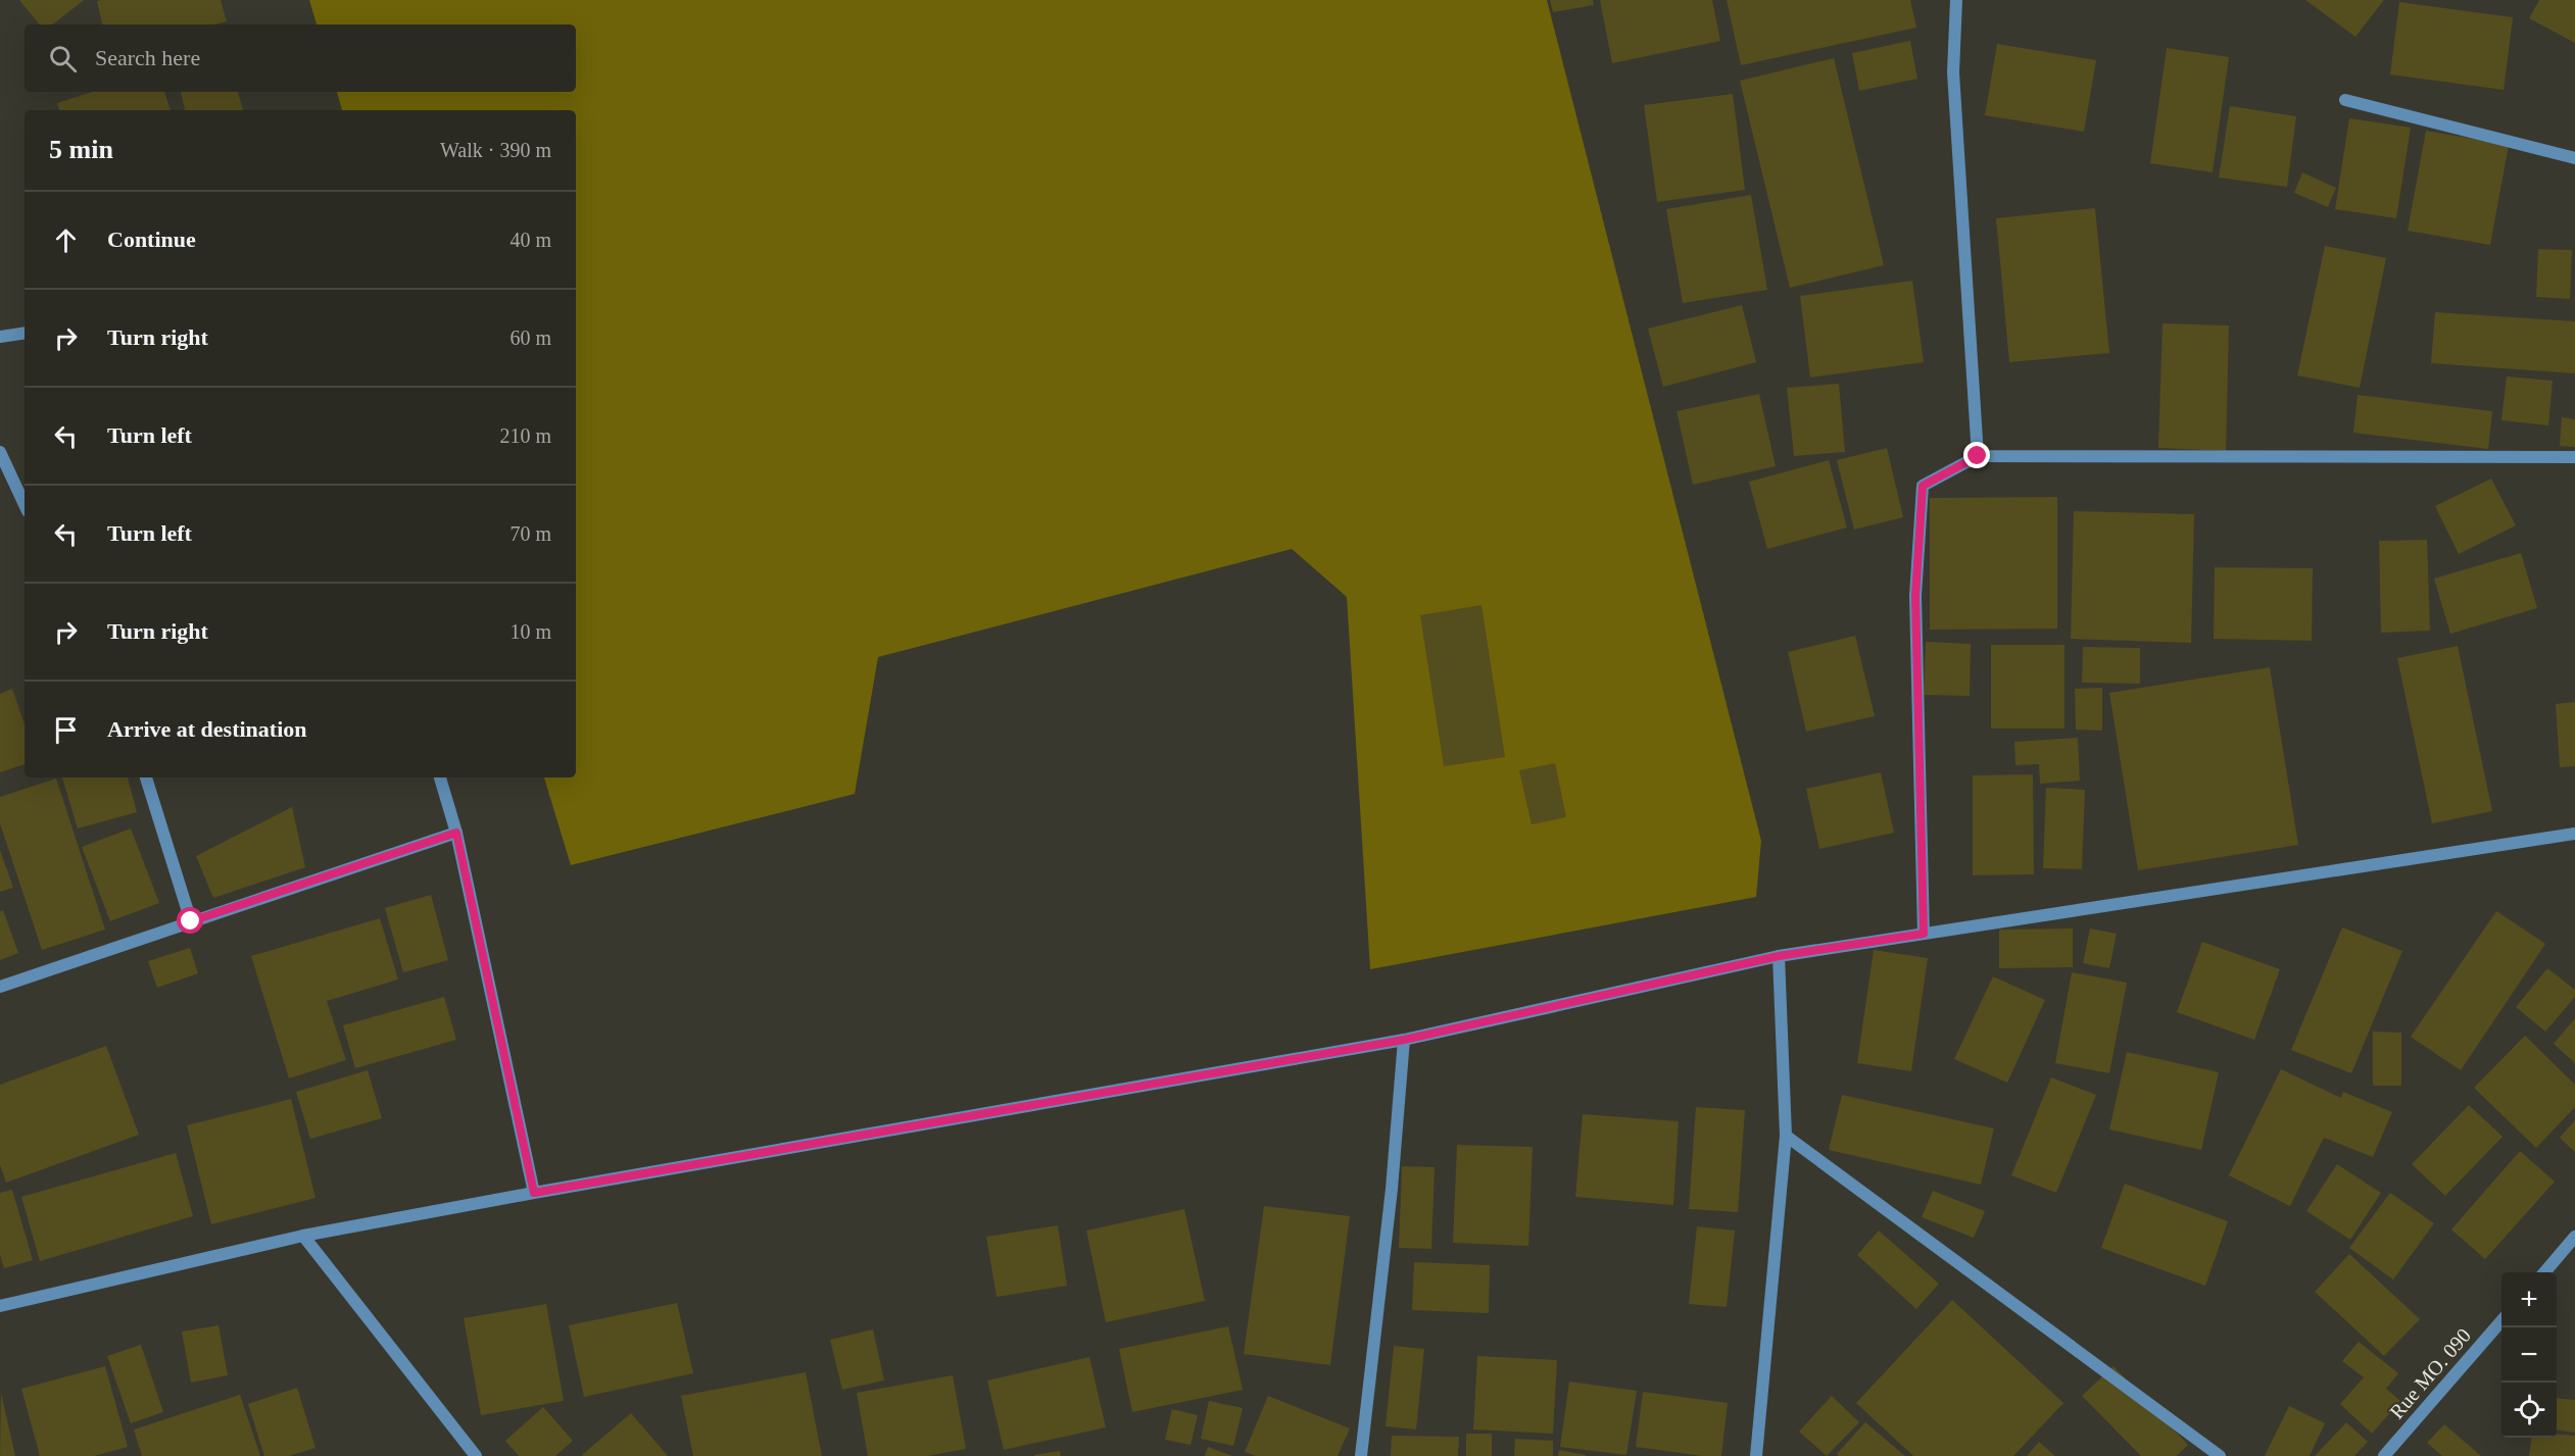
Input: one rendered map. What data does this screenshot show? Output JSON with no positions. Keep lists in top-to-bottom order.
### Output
{
  "streets": {
    "street": ["Rue MO. 090"]
  },
  "page": {
    "search": "Search here",
    "heading": ["5 min", "Walk · 390 m"],
    "list": [
      ["Continue", "40 m"],
      ["Turn right", "60 m"],
      ["Turn left", "210 m"],
      ["Turn left", "70 m"],
      ["Turn right", "10 m"],
      "Arrive at destination"
    ],
    "map_buttons": ["+", "−"]
  }
}
